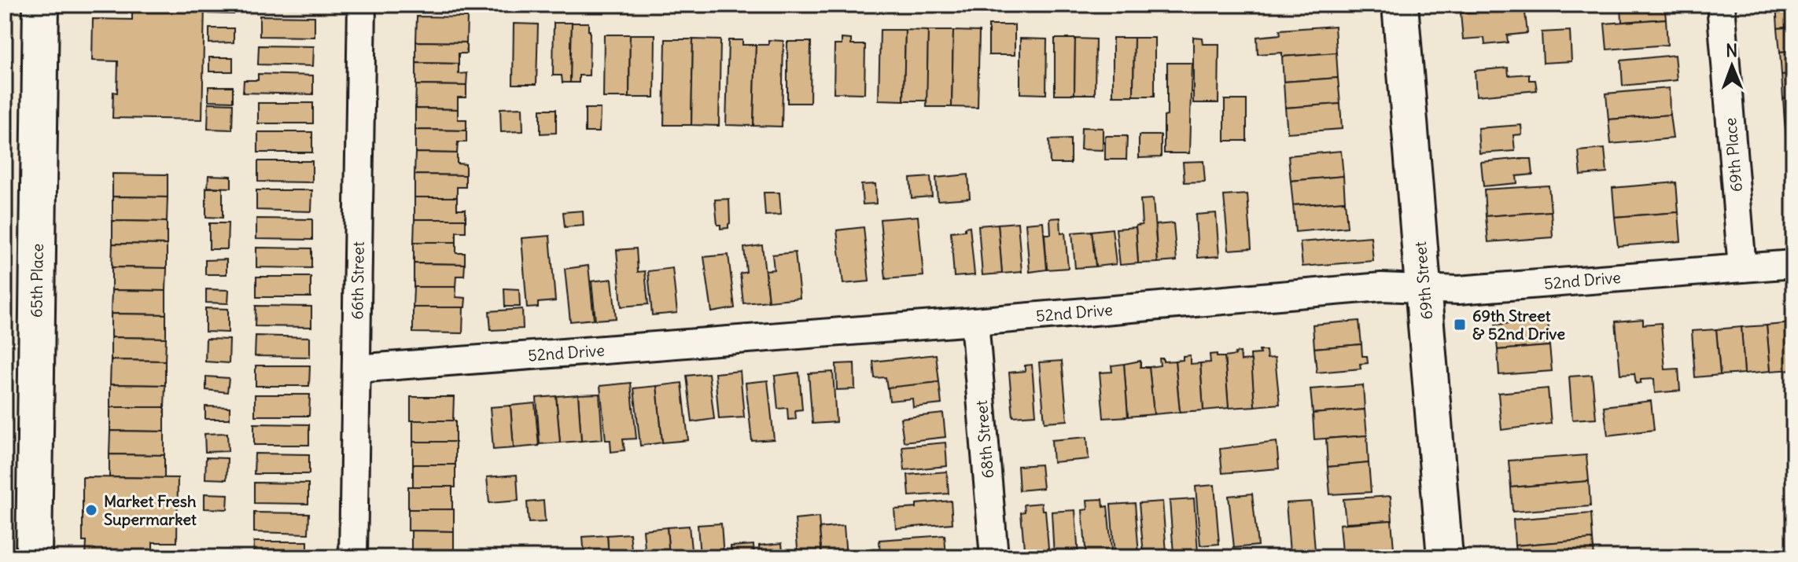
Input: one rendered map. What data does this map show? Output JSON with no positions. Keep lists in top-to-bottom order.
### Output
{
  "streets": {
    "street": [
      "69th Place",
      "65th Place",
      "66th Street",
      "69th Street",
      "52nd Drive",
      "68th Street"
    ]
  },
  "crossings": [
    ["69th Place", "52nd Drive"],
    ["66th Street", "52nd Drive"],
    ["69th Street", "52nd Drive"],
    ["52nd Drive", "68th Street"]
  ],
  "places": {
    "transit": ["69th Street & 52nd Drive"],
    "other": ["Market Fresh Supermarket"]
  },
  "north": "top"
}
